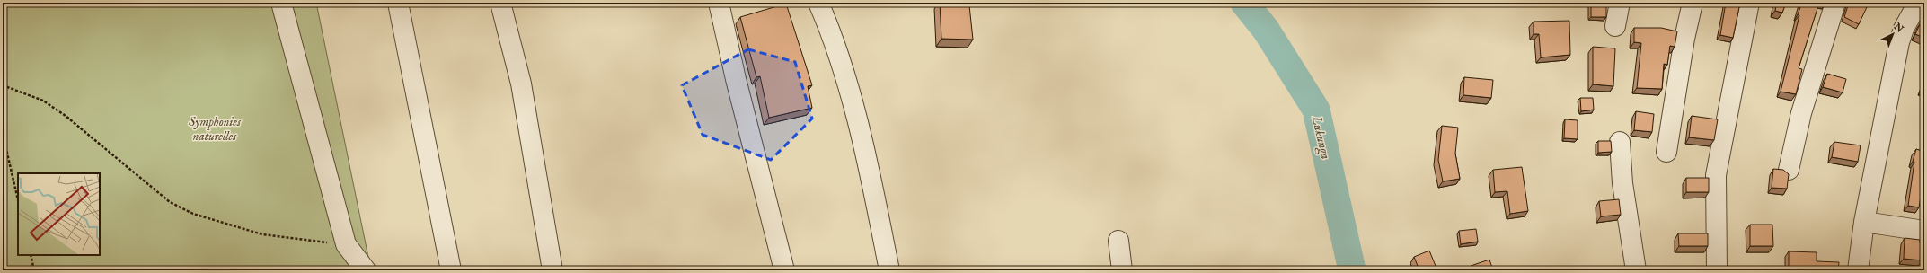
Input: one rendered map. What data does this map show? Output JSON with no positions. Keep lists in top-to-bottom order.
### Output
{
  "water": ["Lukunga"],
  "parks": ["Symphonies naturelles"],
  "north": "top right"
}
